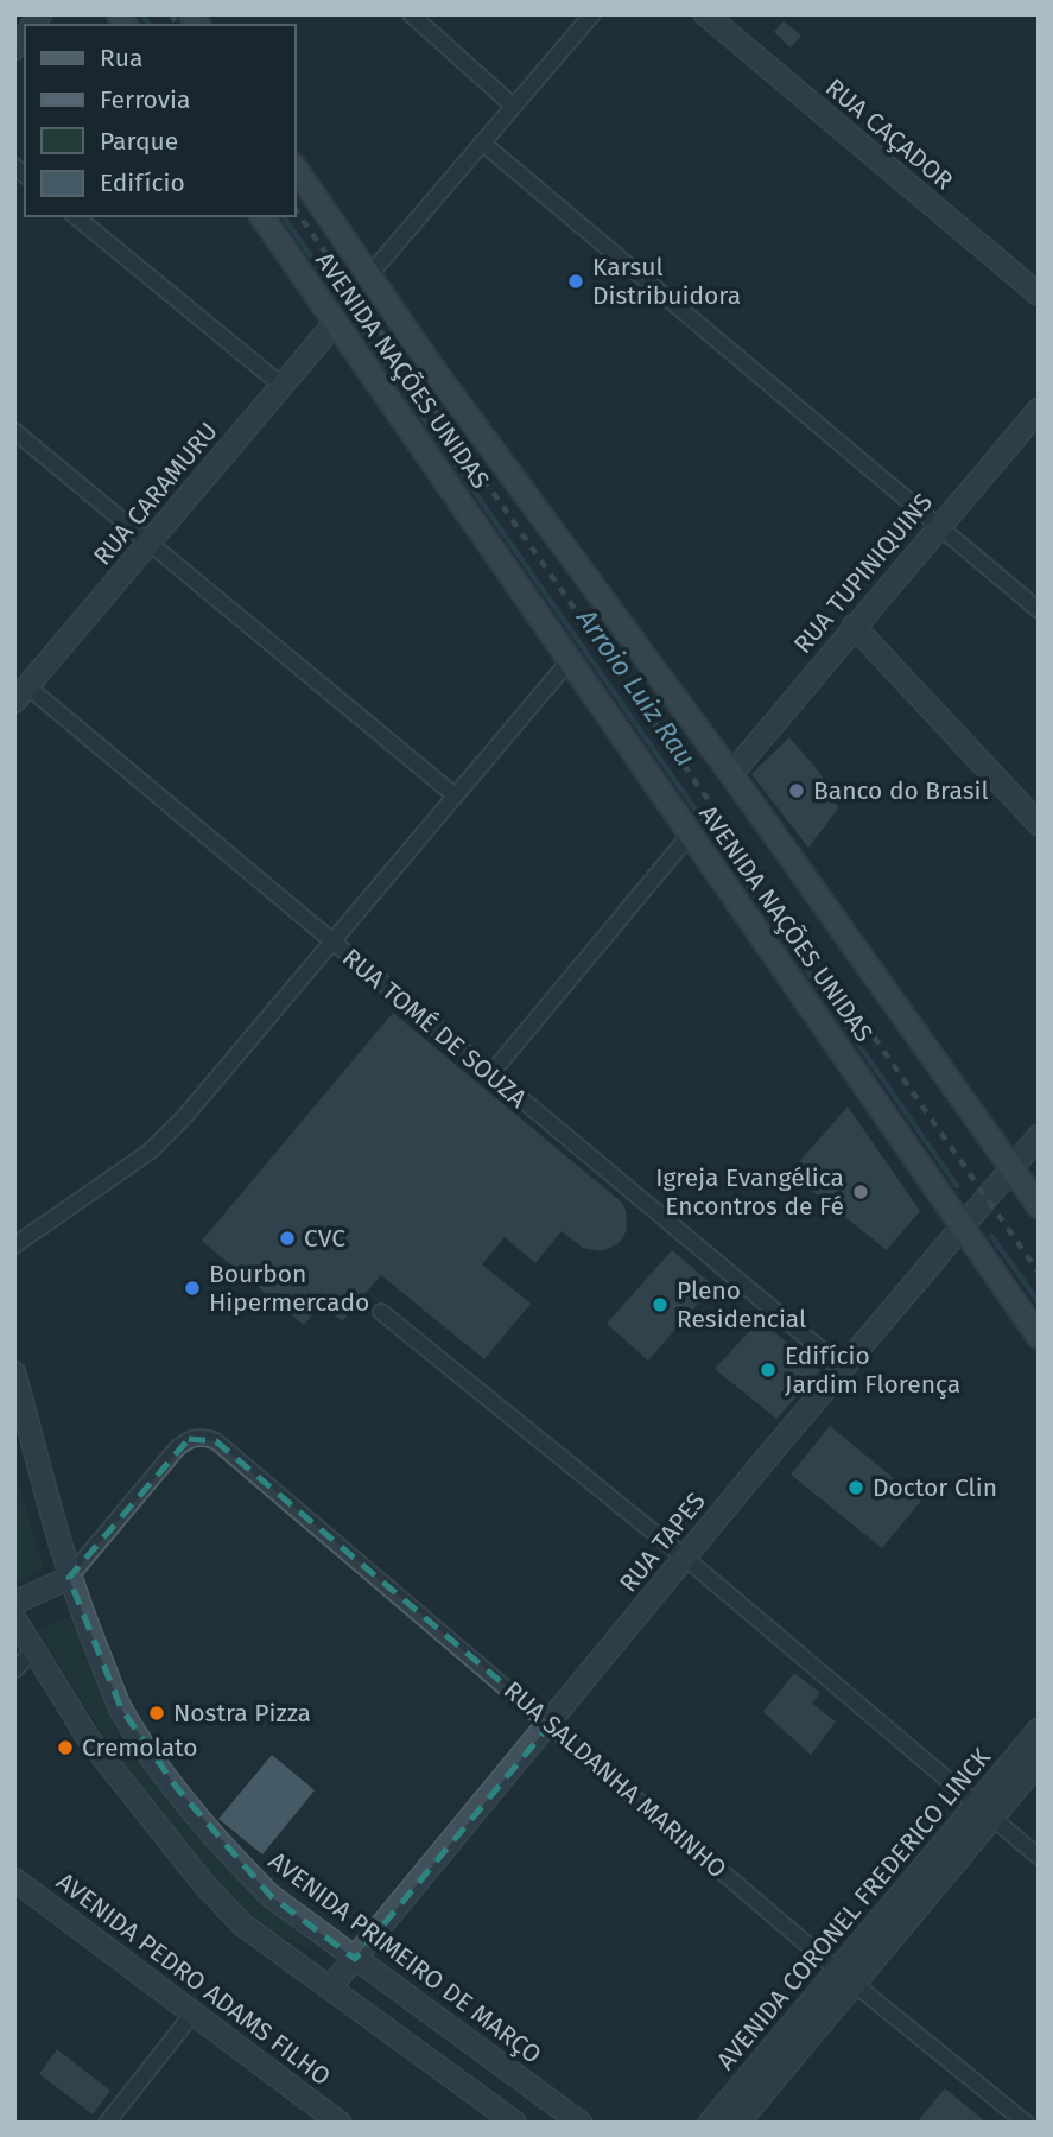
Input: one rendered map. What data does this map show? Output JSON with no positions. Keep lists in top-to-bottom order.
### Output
{
  "streets": {
    "main road": [
      "RUA CAÇADOR",
      "AVENIDA NAÇÕES UNIDAS",
      "RUA CARAMURU",
      "RUA TUPINIQUINS",
      "RUA TAPES",
      "AVENIDA CORONEL FREDERICO LINCK",
      "AVENIDA PRIMEIRO DE MARÇO",
      "AVENIDA PEDRO ADAMS FILHO"
    ],
    "street": ["RUA TOMÉ DE SOUZA", "RUA SALDANHA MARINHO"]
  },
  "crossings": [
    ["AVENIDA NAÇÕES UNIDAS", "RUA CARAMURU"],
    ["AVENIDA NAÇÕES UNIDAS", "RUA TUPINIQUINS"],
    ["AVENIDA NAÇÕES UNIDAS", "RUA TAPES"],
    ["RUA CARAMURU", "RUA TOMÉ DE SOUZA"],
    ["RUA TOMÉ DE SOUZA", "RUA TAPES"],
    ["RUA TAPES", "RUA SALDANHA MARINHO"],
    ["RUA TAPES", "AVENIDA PRIMEIRO DE MARÇO"],
    ["RUA SALDANHA MARINHO", "AVENIDA CORONEL FREDERICO LINCK"],
    ["RUA SALDANHA MARINHO", "AVENIDA PRIMEIRO DE MARÇO"]
  ],
  "water": ["Arroio Luiz Rau"],
  "places": [
    "Karsul Distribuidora",
    "Banco do Brasil",
    "Igreja Evangélica Encontros de Fé",
    "CVC",
    "Bourbon Hipermercado",
    "Pleno Residencial",
    "Edifício Jardim Florença",
    "Doctor Clin",
    "Nostra Pizza",
    "Cremolato"
  ],
  "legend": [
    "Rua",
    "Ferrovia",
    "Parque",
    "Edifício"
  ]
}
